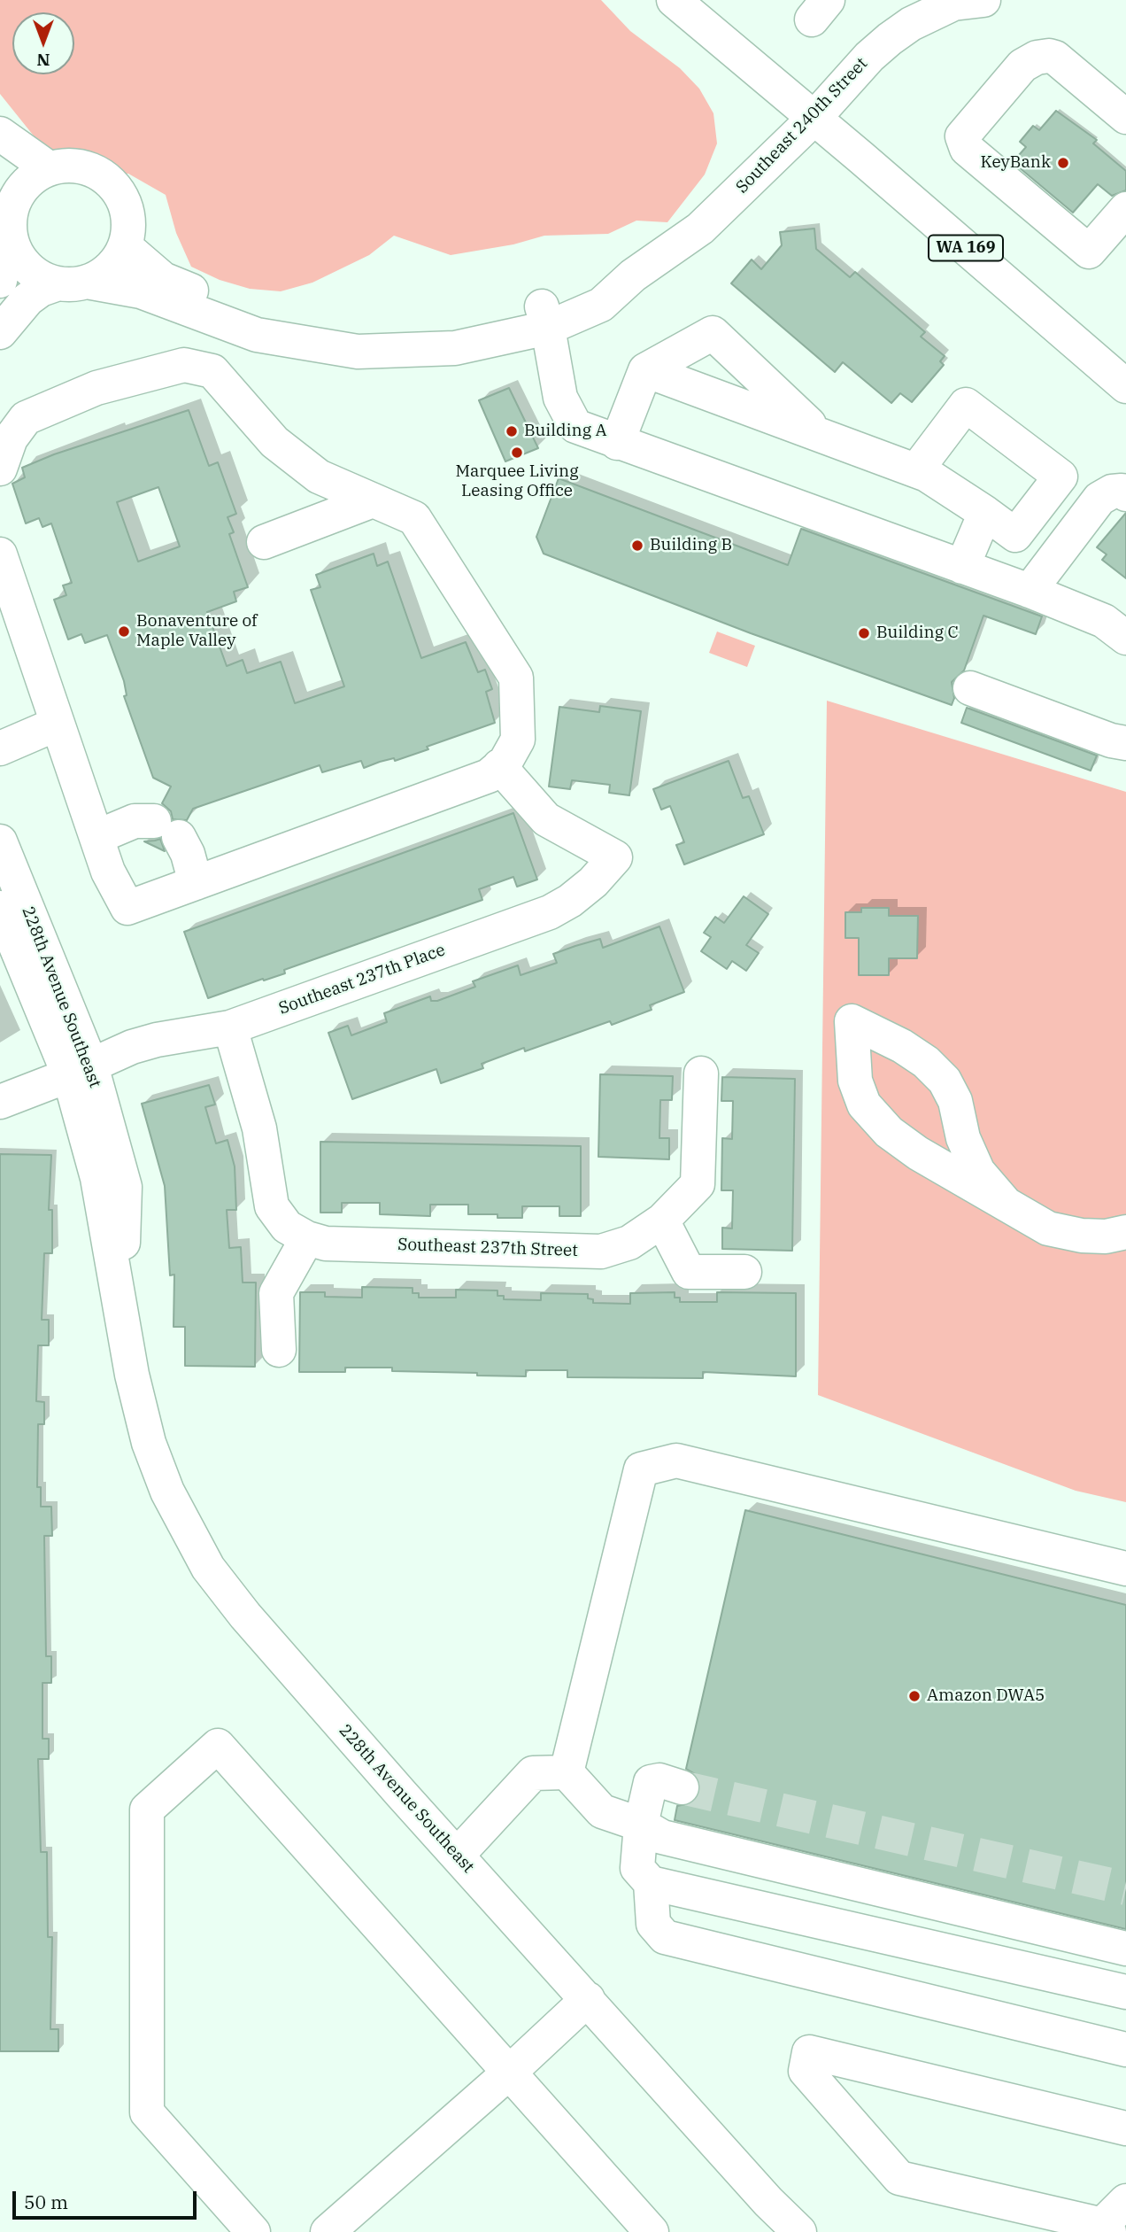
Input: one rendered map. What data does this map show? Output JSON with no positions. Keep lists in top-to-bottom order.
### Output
{
  "streets": {
    "street": [
      "Southeast 240th Street",
      "WA 169",
      "Southeast 237th Place",
      "228th Avenue Southeast",
      "Southeast 237th Street"
    ]
  },
  "crossings": [
    ["Southeast 240th Street", "WA 169"],
    ["Southeast 237th Place", "228th Avenue Southeast"]
  ],
  "places": [
    "KeyBank",
    "Building A",
    "Marquee Living Leasing Office",
    "Building B",
    "Bonaventure of Maple Valley",
    "Building C",
    "Amazon DWA5"
  ],
  "scale_bar": "50 m",
  "north": "bottom"
}
